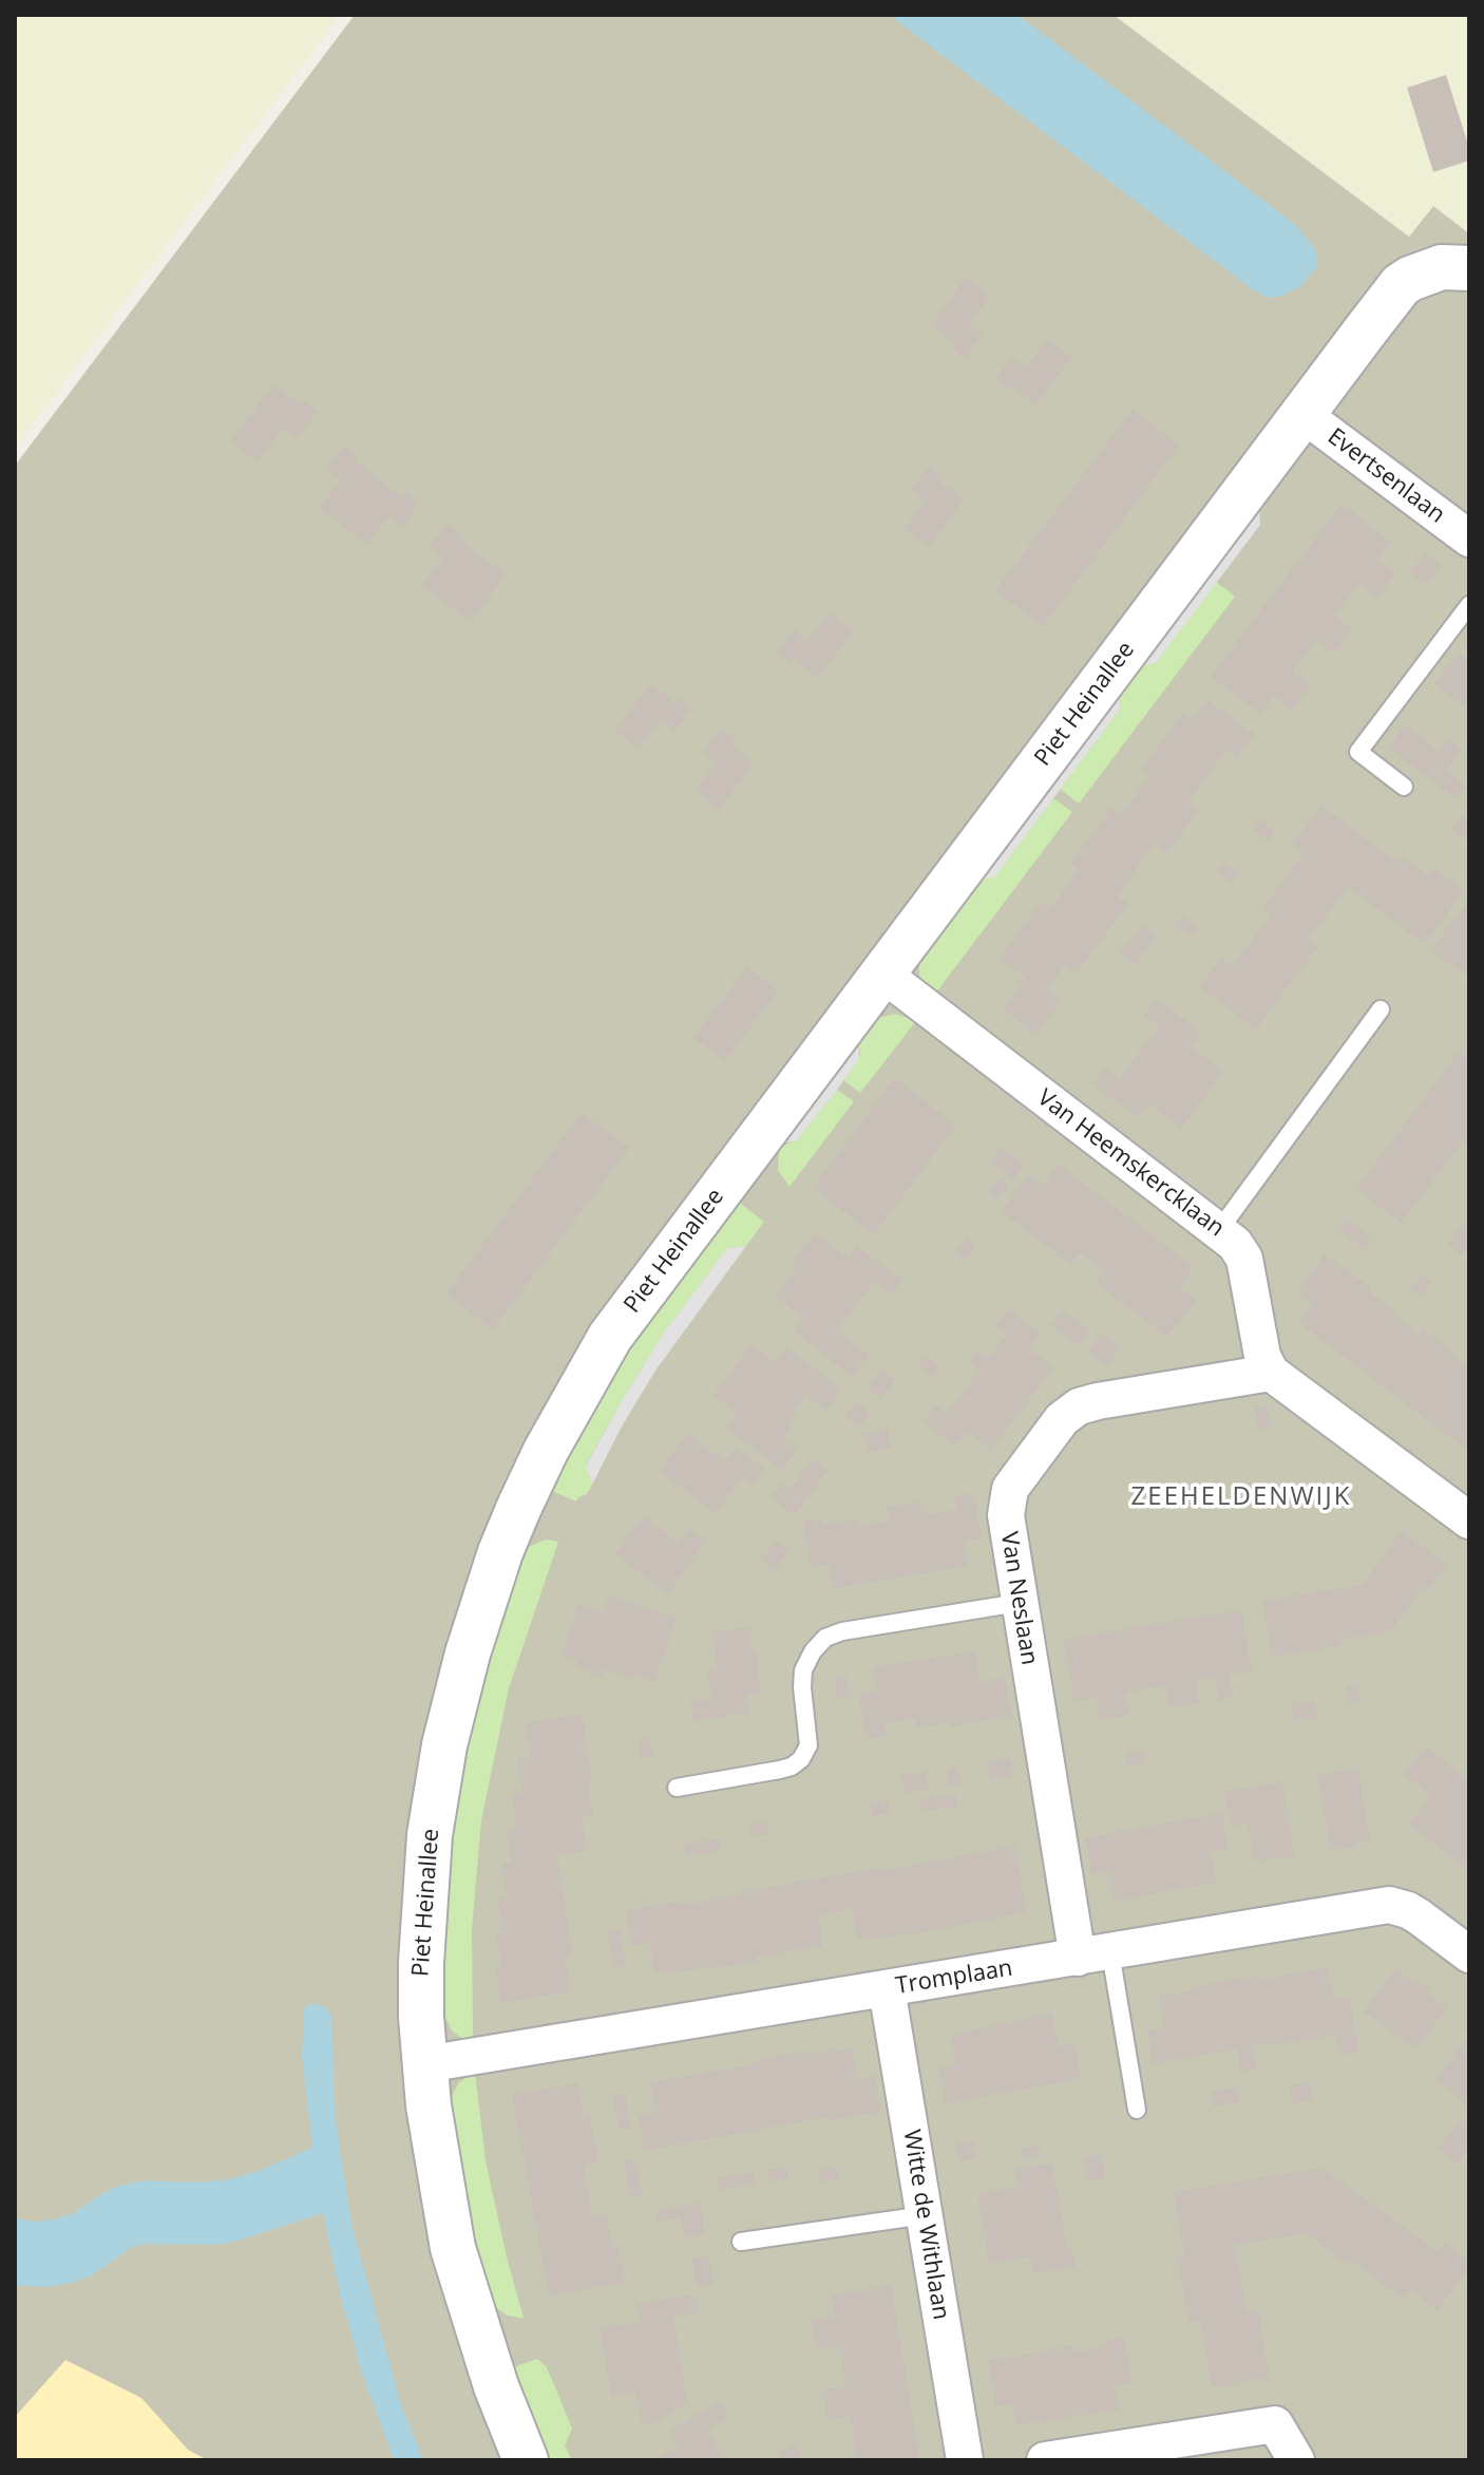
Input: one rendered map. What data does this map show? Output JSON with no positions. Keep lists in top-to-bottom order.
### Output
{
  "streets": {
    "street": [
      "Evertsenlaan",
      "Piet Heinallee",
      "Van Heemskercklaan",
      "Van Neslaan",
      "Tromplaan",
      "Witte de Withlaan"
    ]
  },
  "crossings": [
    ["Evertsenlaan", "Piet Heinallee"],
    ["Piet Heinallee", "Van Heemskercklaan"],
    ["Piet Heinallee", "Tromplaan"],
    ["Van Heemskercklaan", "Van Neslaan"],
    ["Van Neslaan", "Tromplaan"],
    ["Tromplaan", "Witte de Withlaan"]
  ],
  "districts": ["ZEEHELDENWIJK"]
}
